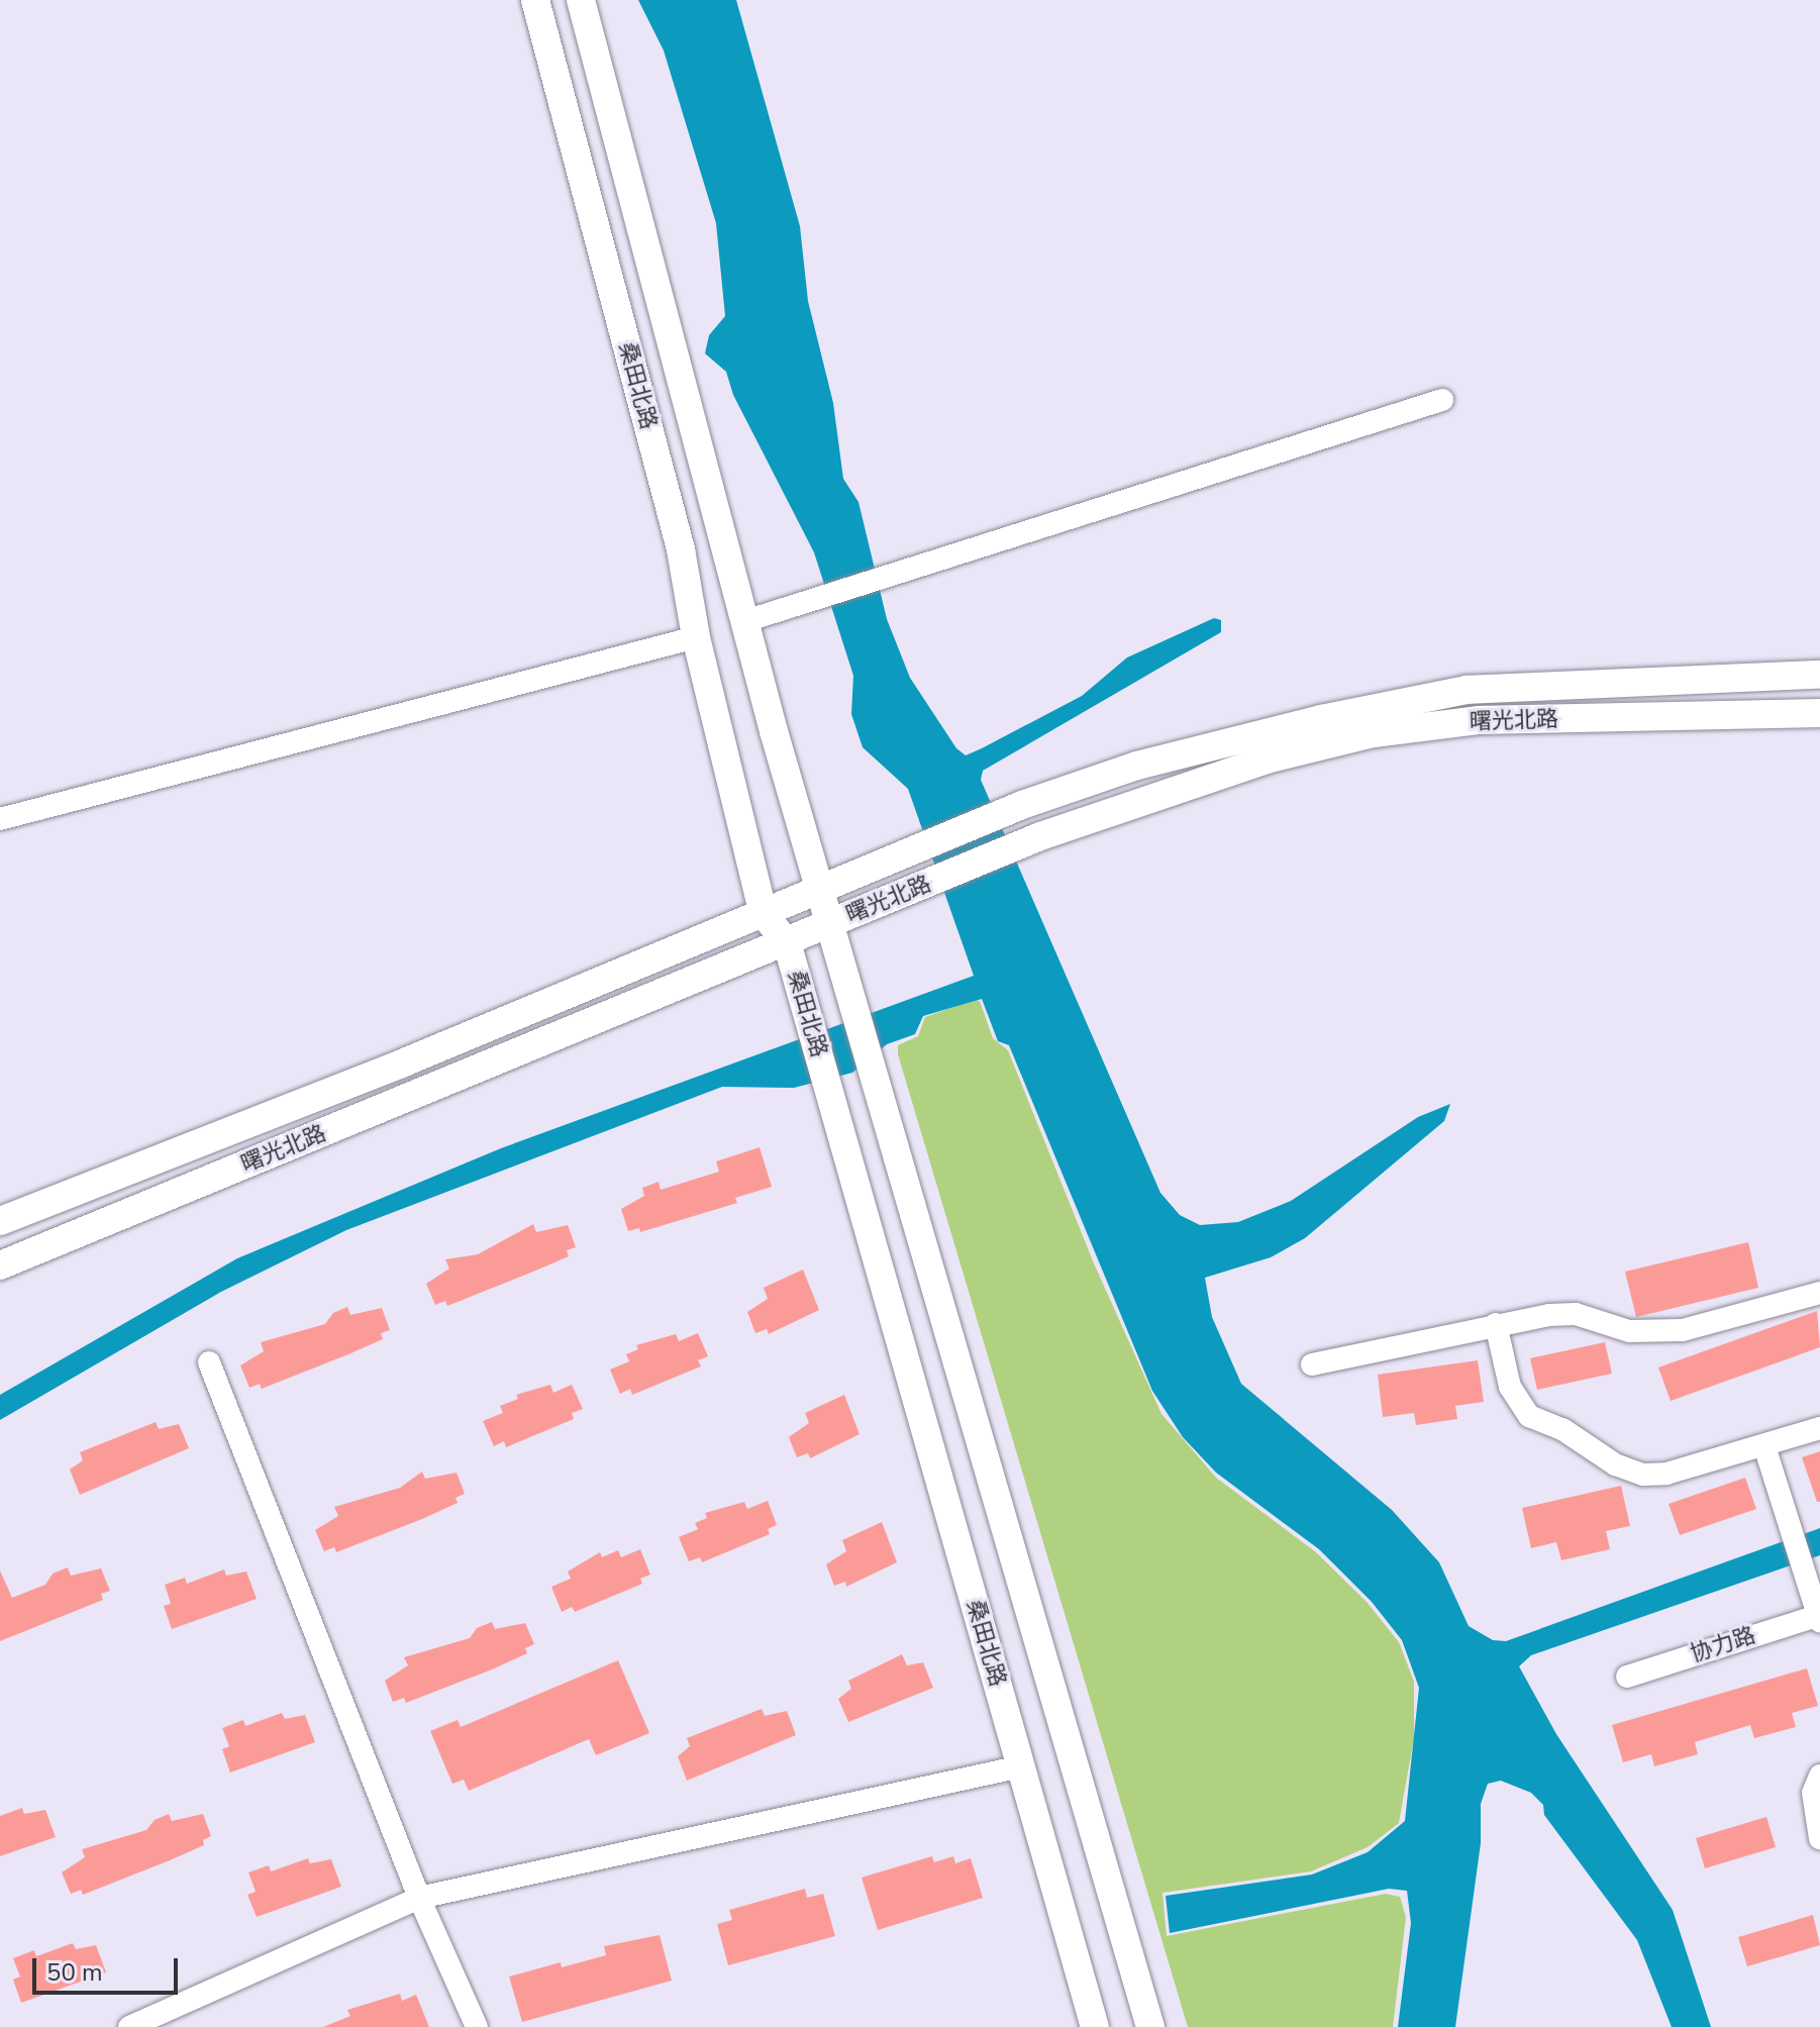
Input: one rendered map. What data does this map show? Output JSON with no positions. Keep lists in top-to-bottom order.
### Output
{
  "streets": {
    "main road": ["桑田北路", "曙光北路"],
    "street": ["协力路"]
  },
  "crossings": [
    ["桑田北路", "曙光北路"]
  ],
  "scale_bar": "50 m"
}
